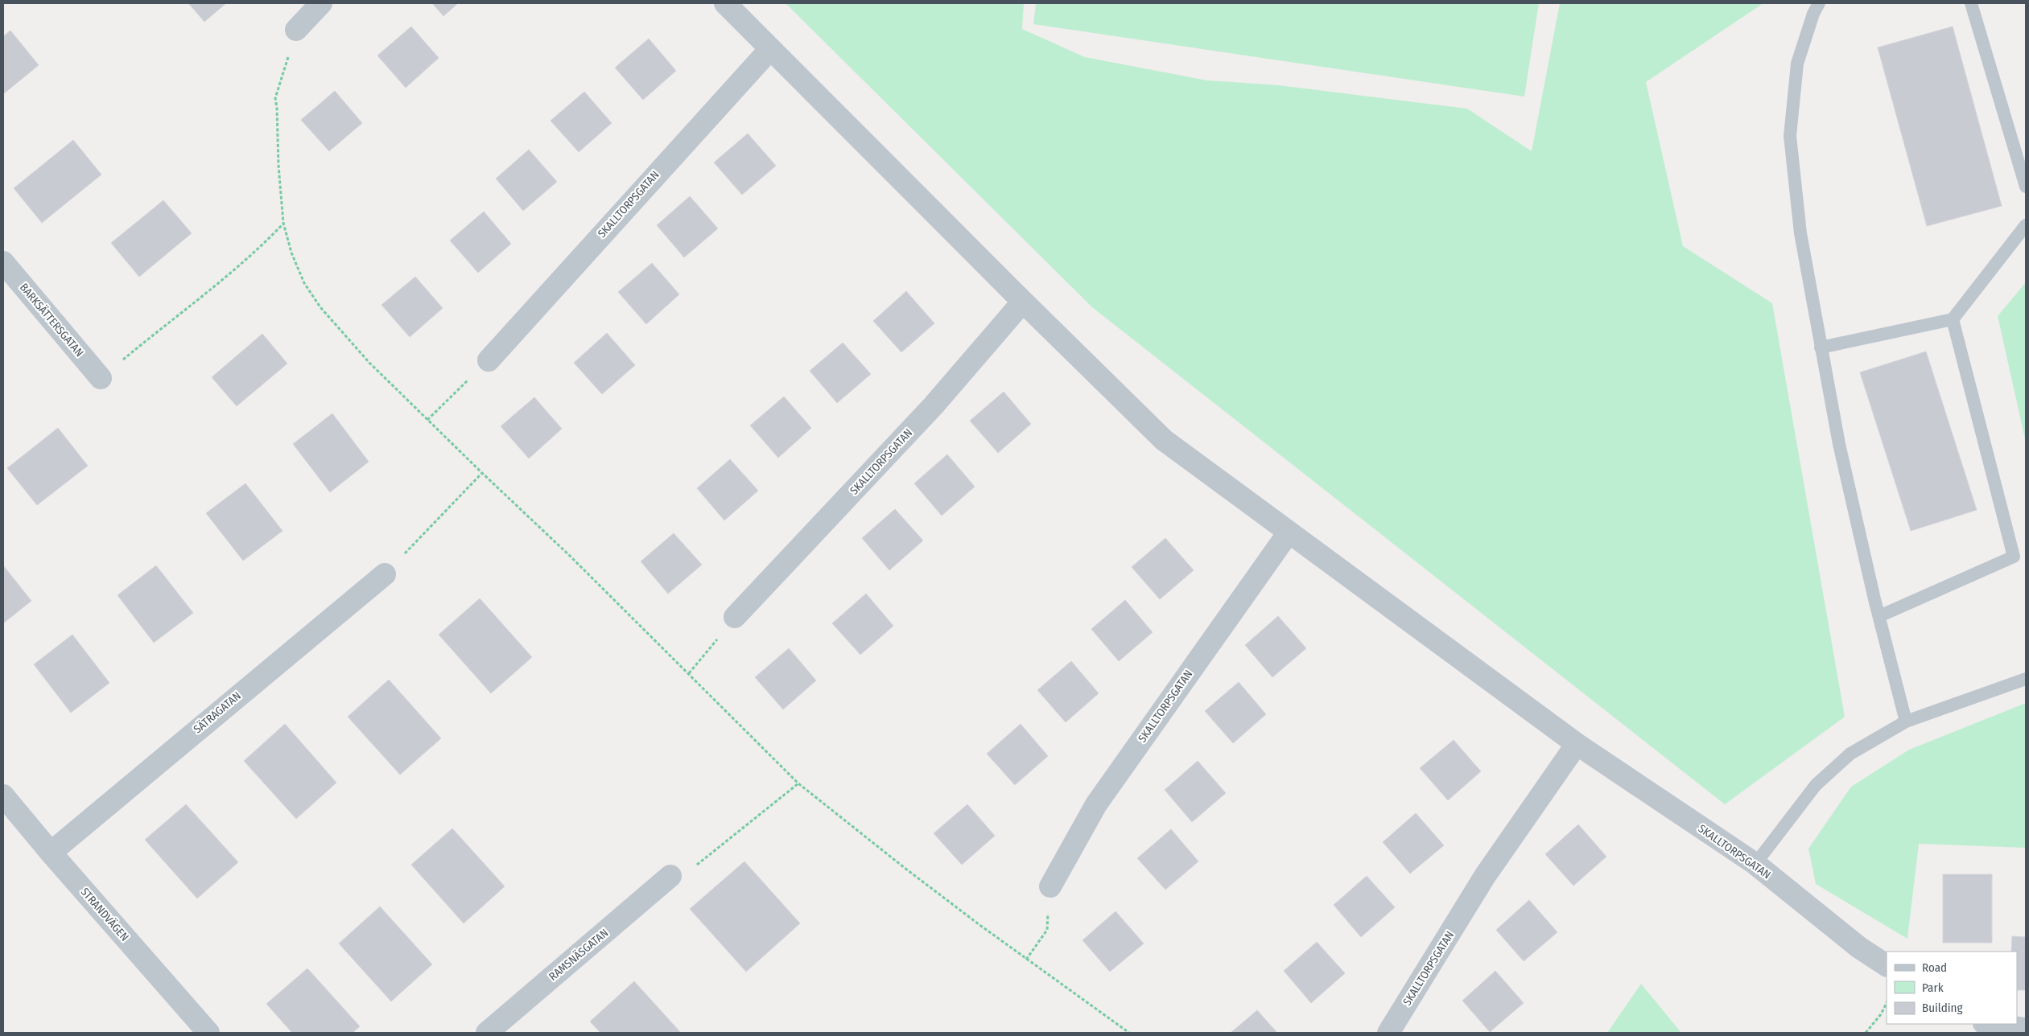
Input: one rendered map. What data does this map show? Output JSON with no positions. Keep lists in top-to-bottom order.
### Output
{
  "streets": {
    "street": [
      "SKALLTORPSGATAN",
      "BARKSÄTTERSGATAN",
      "SÄTRAGATAN",
      "STRANDVÄGEN",
      "RAMSNÄSGATAN"
    ]
  },
  "crossings": [
    ["SÄTRAGATAN", "STRANDVÄGEN"]
  ],
  "legend": ["Road", "Park", "Building"]
}
